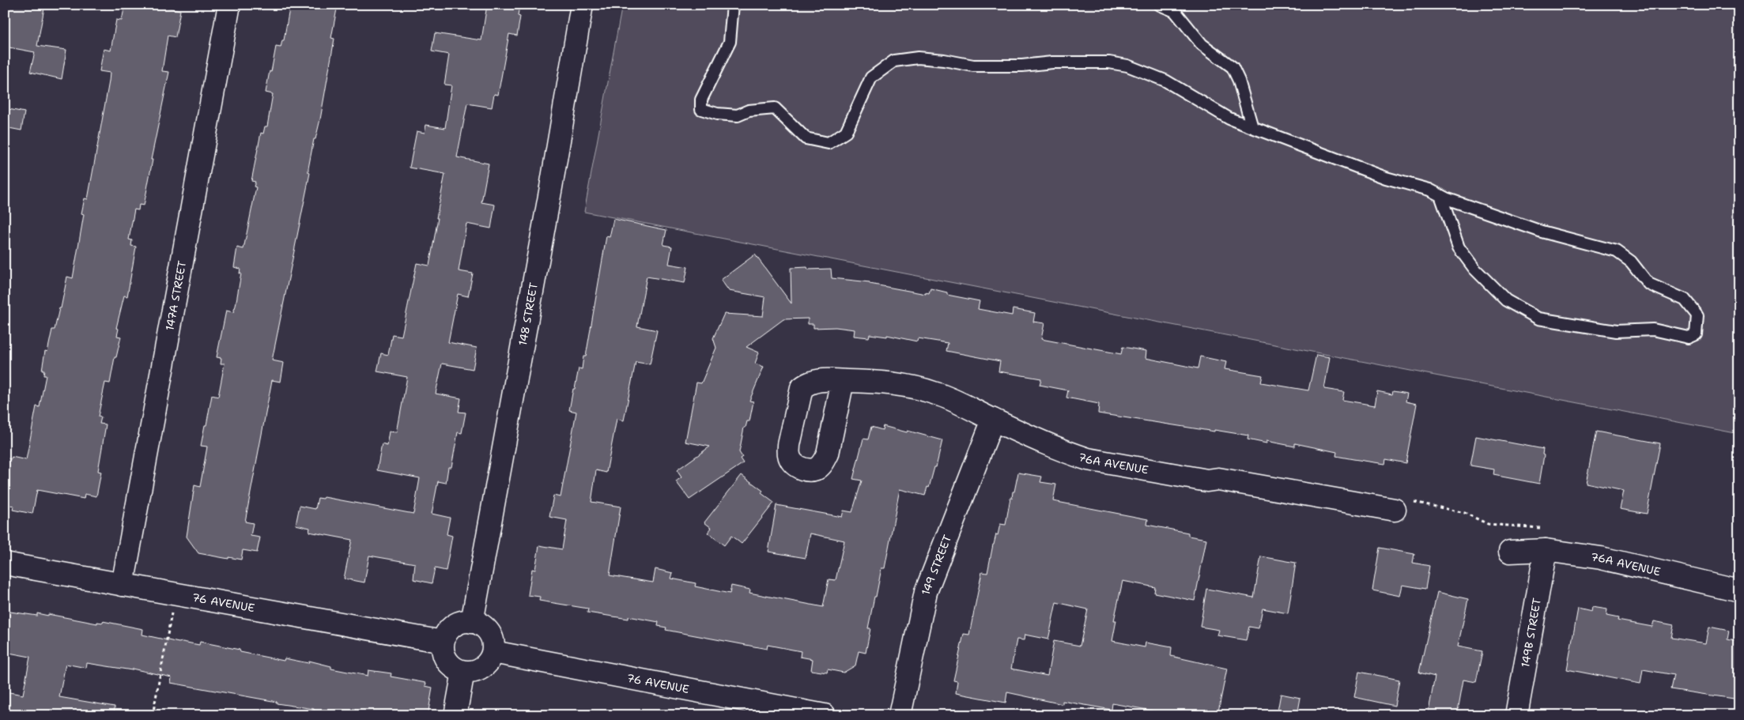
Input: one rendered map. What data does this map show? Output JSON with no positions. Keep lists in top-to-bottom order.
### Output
{
  "streets": {
    "street": [
      "147A STREET",
      "148 STREET",
      "76A AVENUE",
      "149 STREET",
      "76 AVENUE",
      "149B STREET"
    ]
  },
  "crossings": [
    ["147A STREET", "76 AVENUE"],
    ["148 STREET", "76 AVENUE"],
    ["76A AVENUE", "149 STREET"],
    ["76A AVENUE", "149B STREET"]
  ]
}
